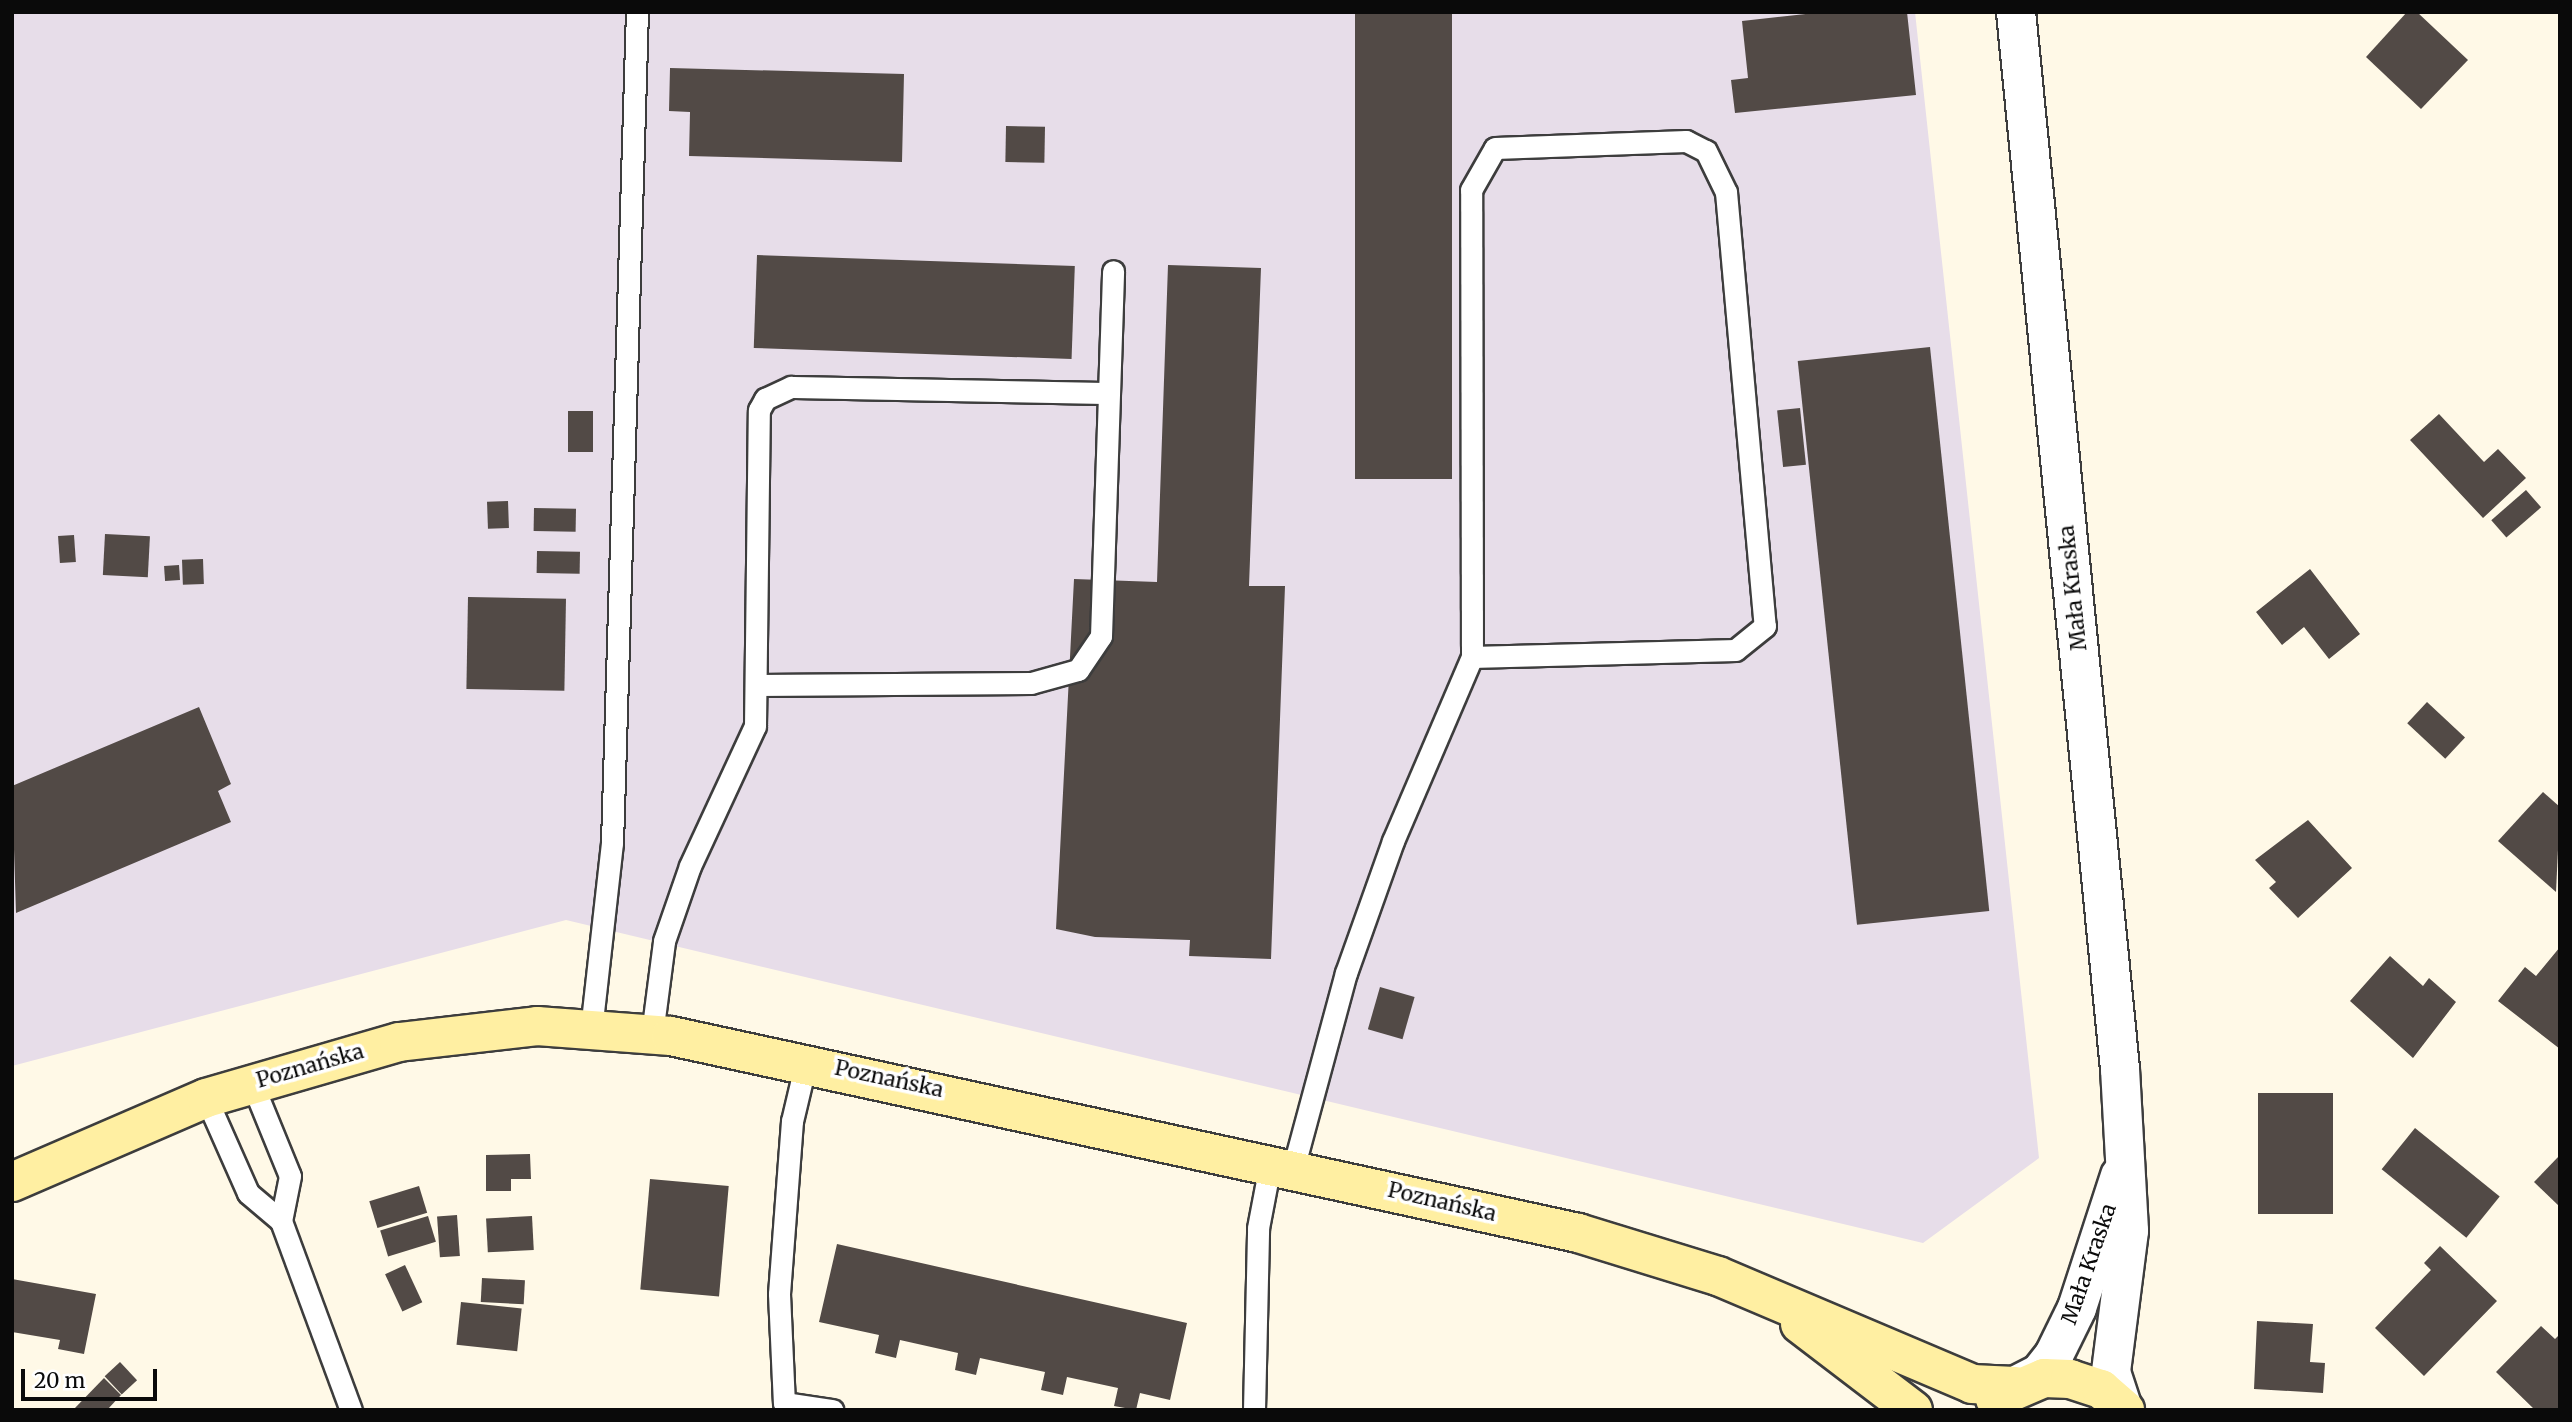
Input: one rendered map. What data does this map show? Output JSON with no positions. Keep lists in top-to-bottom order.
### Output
{
  "streets": {
    "main road": ["Poznańska"],
    "street": ["Mała Kraska"]
  },
  "crossings": [
    ["Mała Kraska", "Poznańska"]
  ],
  "scale_bar": "20 m"
}
